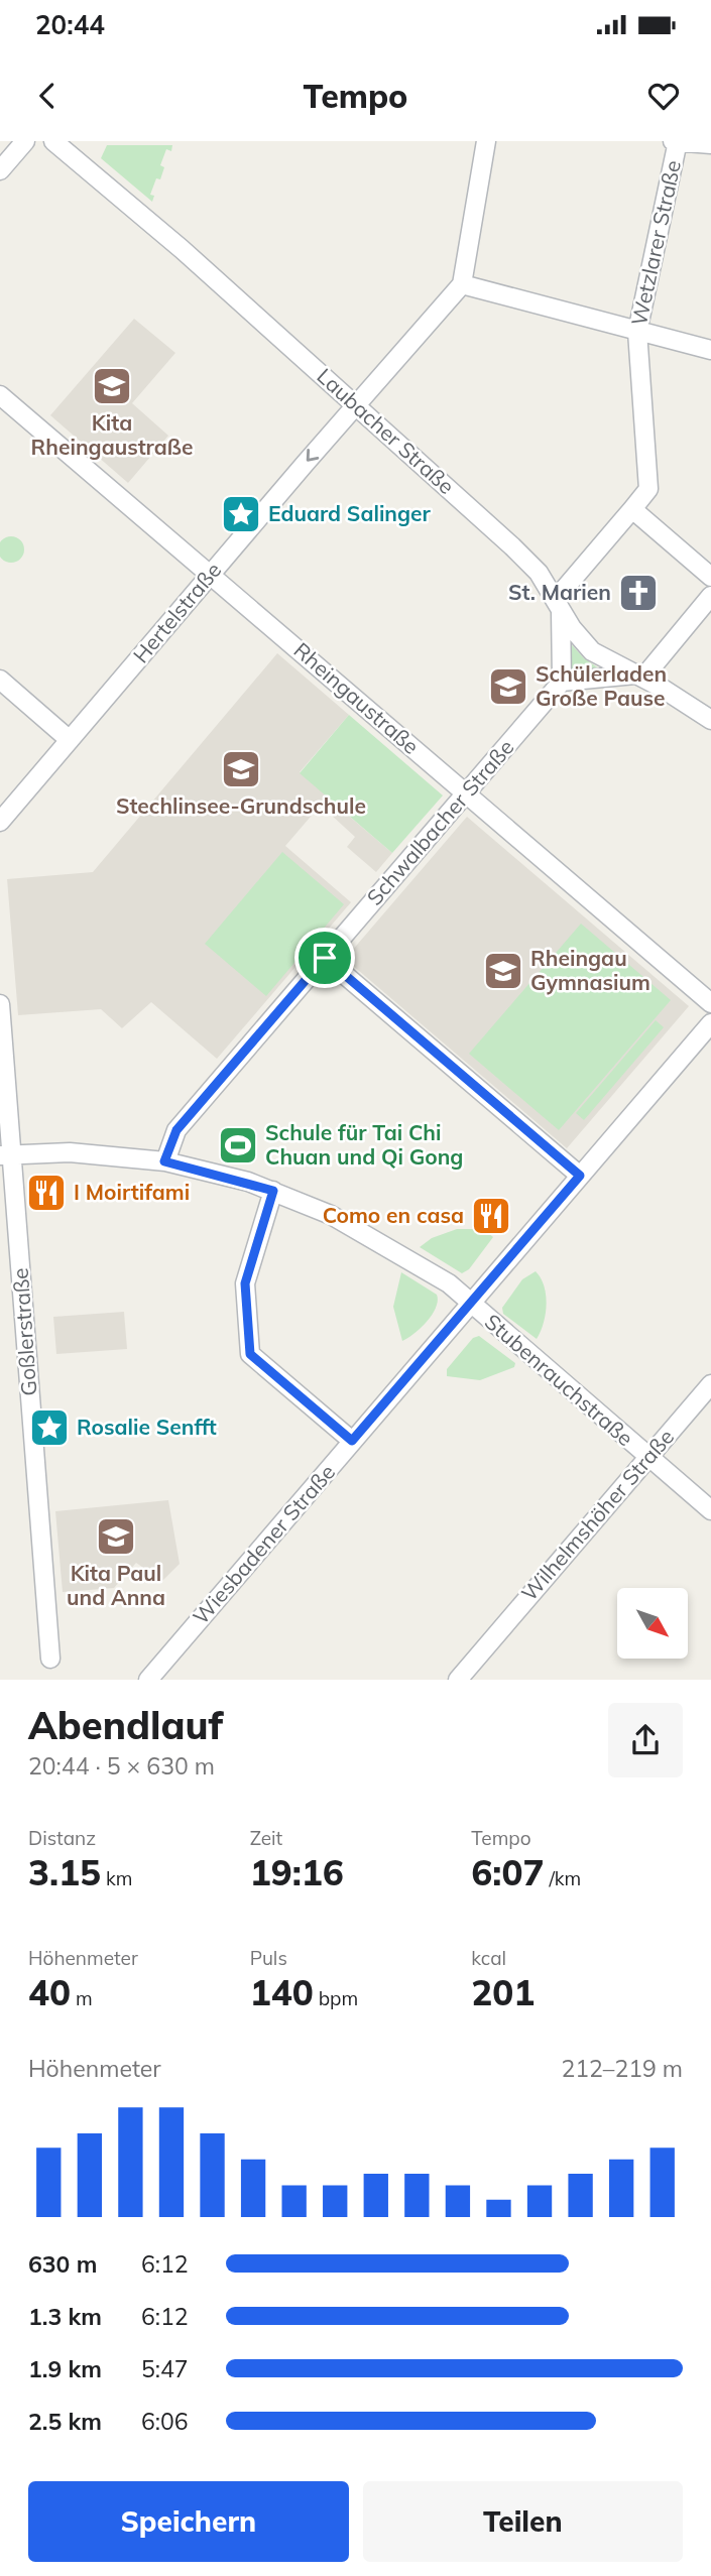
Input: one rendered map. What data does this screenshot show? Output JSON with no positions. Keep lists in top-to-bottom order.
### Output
{
  "streets": {
    "street": [
      "Wetzlarer Straße",
      "Laubacher Straße",
      "Hertelstraße",
      "Rheingaustraße",
      "Schwalbacher Straße",
      "Goßlerstraße",
      "Stubenrauchstraße",
      "Wilhelmshöher Straße",
      "Wiesbadener Straße"
    ]
  },
  "crossings": [
    ["Wetzlarer Straße", "Laubacher Straße"],
    ["Laubacher Straße", "Hertelstraße"],
    ["Hertelstraße", "Rheingaustraße"],
    ["Rheingaustraße", "Schwalbacher Straße"],
    ["Schwalbacher Straße", "Stubenrauchstraße"],
    ["Goßlerstraße", "Stubenrauchstraße"],
    ["Stubenrauchstraße", "Wilhelmshöher Straße"],
    ["Stubenrauchstraße", "Wiesbadener Straße"]
  ],
  "places": {
    "school or university": [
      "Kita Rheingaustraße",
      "Schülerladen Große Pause",
      "Stechlinsee-Grundschule",
      "Rheingau Gymnasium",
      "Kita Paul und Anna"
    ],
    "place": ["Eduard Salinger", "Rosalie Senfft"],
    "church": ["St. Marien"],
    "sports": ["Schule für Tai Chi Chuan und Qi Gong"],
    "restaurant": ["I Moirtifami", "Como en casa"]
  },
  "north": "bottom right",
  "page": {
    "status": "20:44",
    "header": "Tempo",
    "heading": ["Abendlauf", "20:44 · 5 × 630 m"],
    "stats": [
      ["Distanz", "3.15 km"],
      ["Zeit", "19:16"],
      ["Tempo", "6:07 /km"],
      ["Höhenmeter", "40 m"],
      ["Puls", "140 bpm"],
      ["kcal", "201"]
    ],
    "chart": ["Höhenmeter", "212–219 m"],
    "list": [
      {
        "name": "630 m",
        "note": "6:12"
      },
      {
        "name": "1.3 km",
        "note": "6:12"
      },
      {
        "name": "1.9 km",
        "note": "5:47"
      },
      {
        "name": "2.5 km",
        "note": "6:06"
      }
    ],
    "buttons": ["Speichern", "Teilen"]
  }
}
